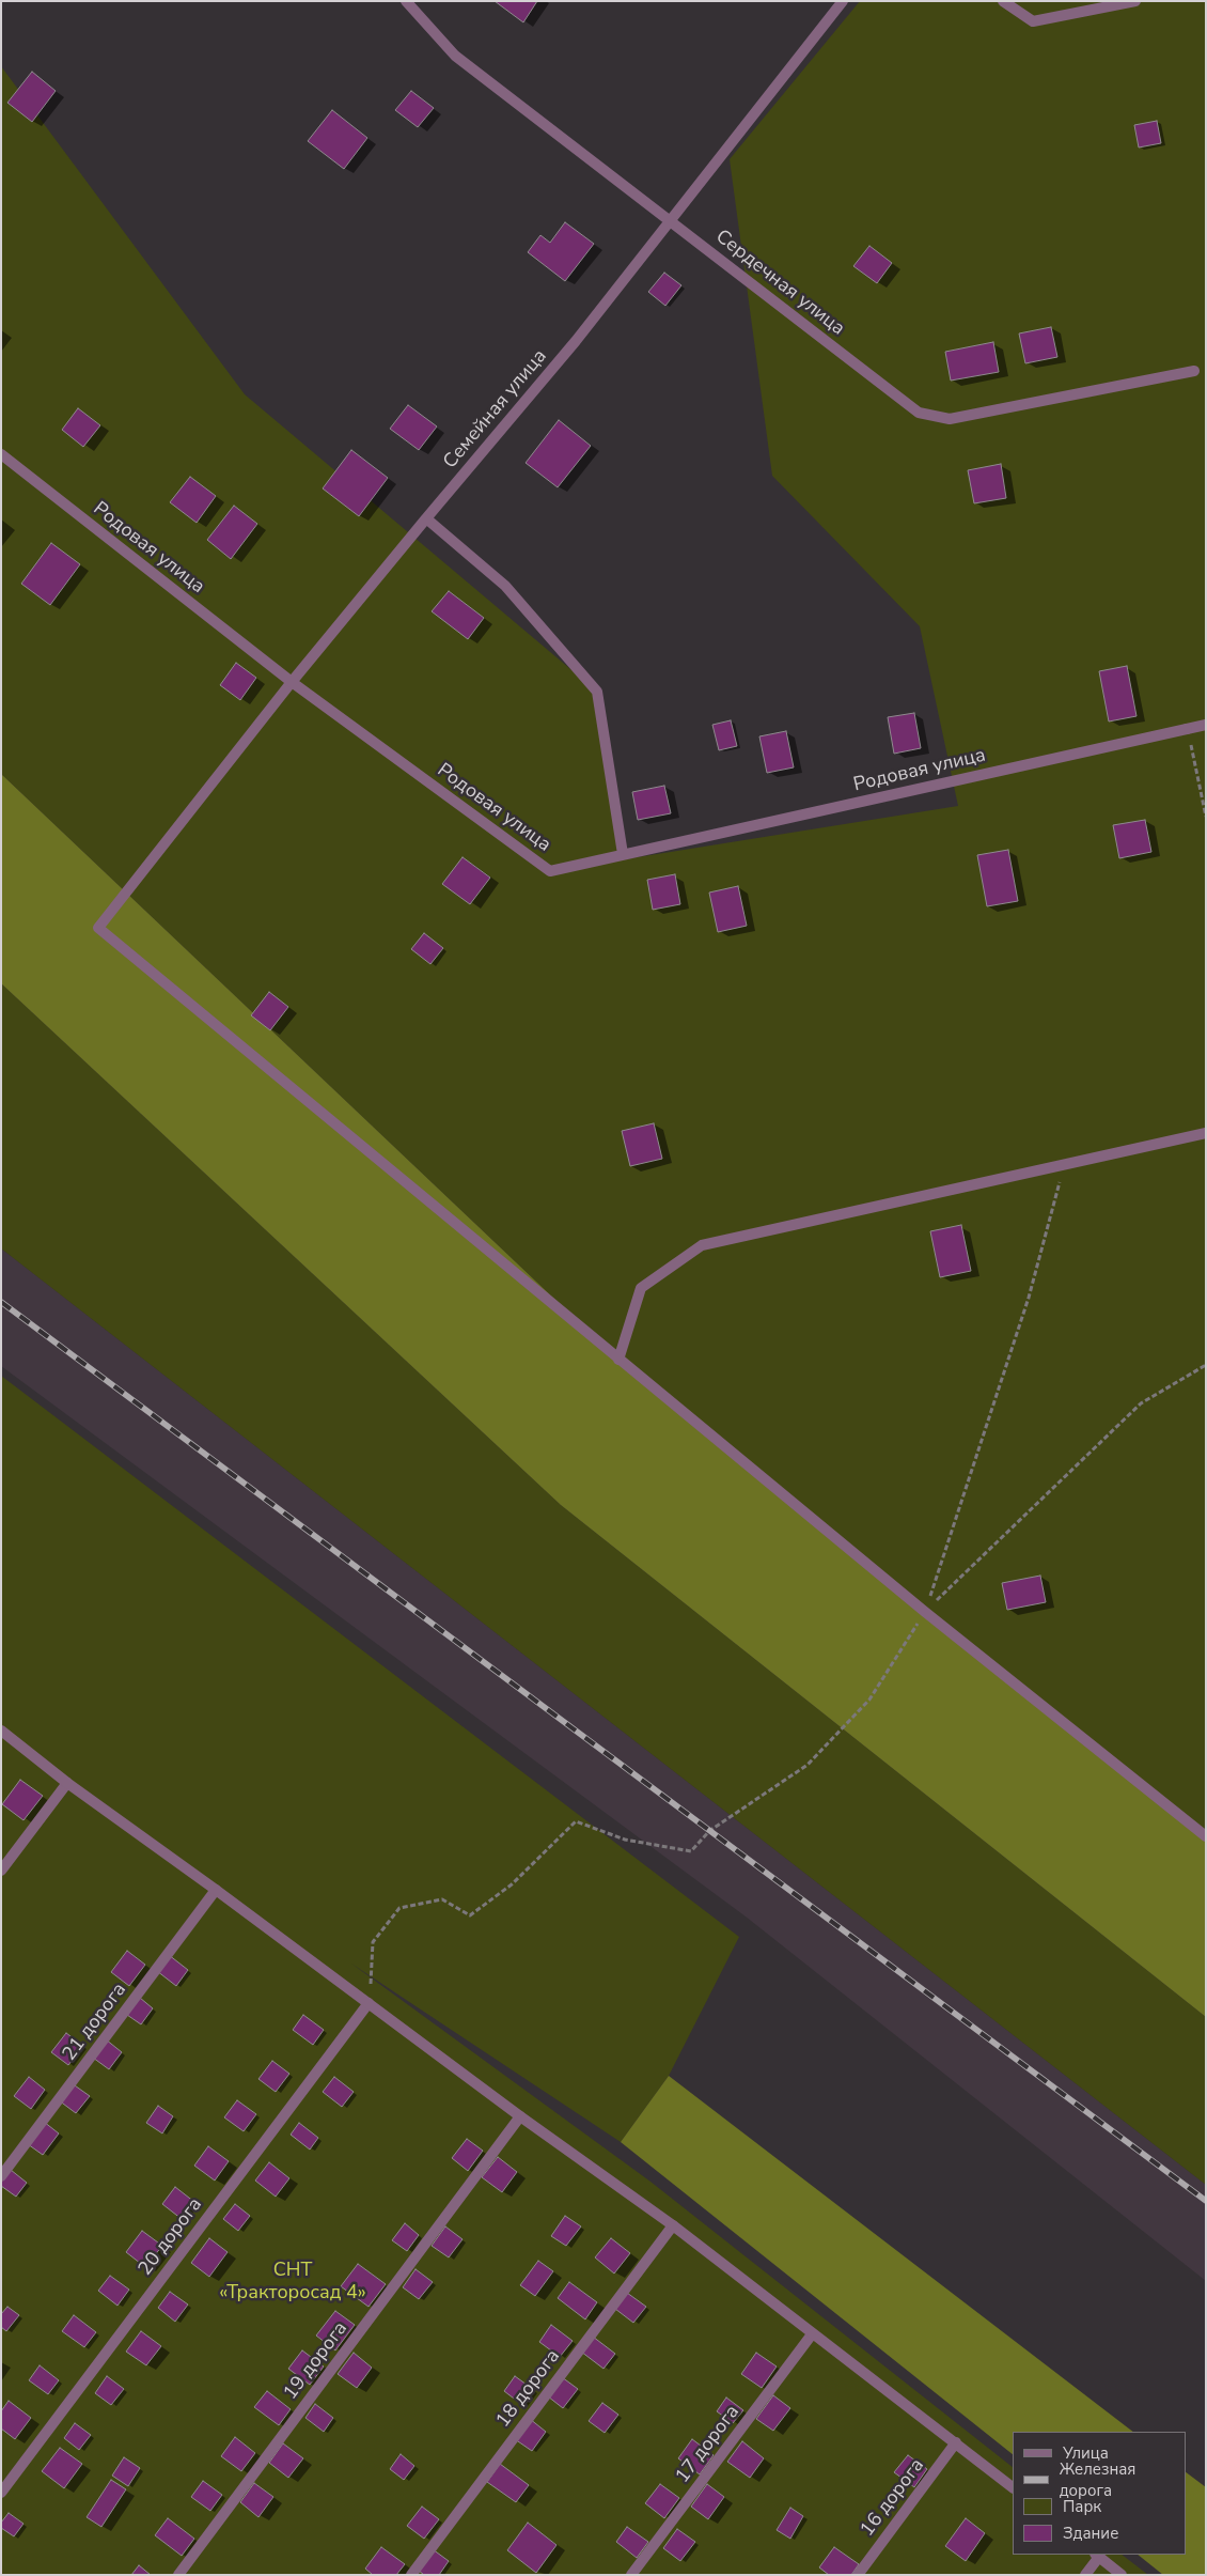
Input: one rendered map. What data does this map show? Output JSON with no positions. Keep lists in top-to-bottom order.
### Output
{
  "streets": {
    "street": [
      "Сердечная улица",
      "Семейная улица",
      "Родовая улица",
      "21 дорога",
      "20 дорога",
      "19 дорога",
      "18 дорога",
      "17 дорога",
      "16 дорога"
    ]
  },
  "crossings": [
    ["Сердечная улица", "Семейная улица"],
    ["Семейная улица", "Родовая улица"]
  ],
  "parks": ["СНТ «Тракторосад 4»"],
  "legend": [
    "Улица",
    "Железная дорога",
    "Парк",
    "Здание"
  ]
}
